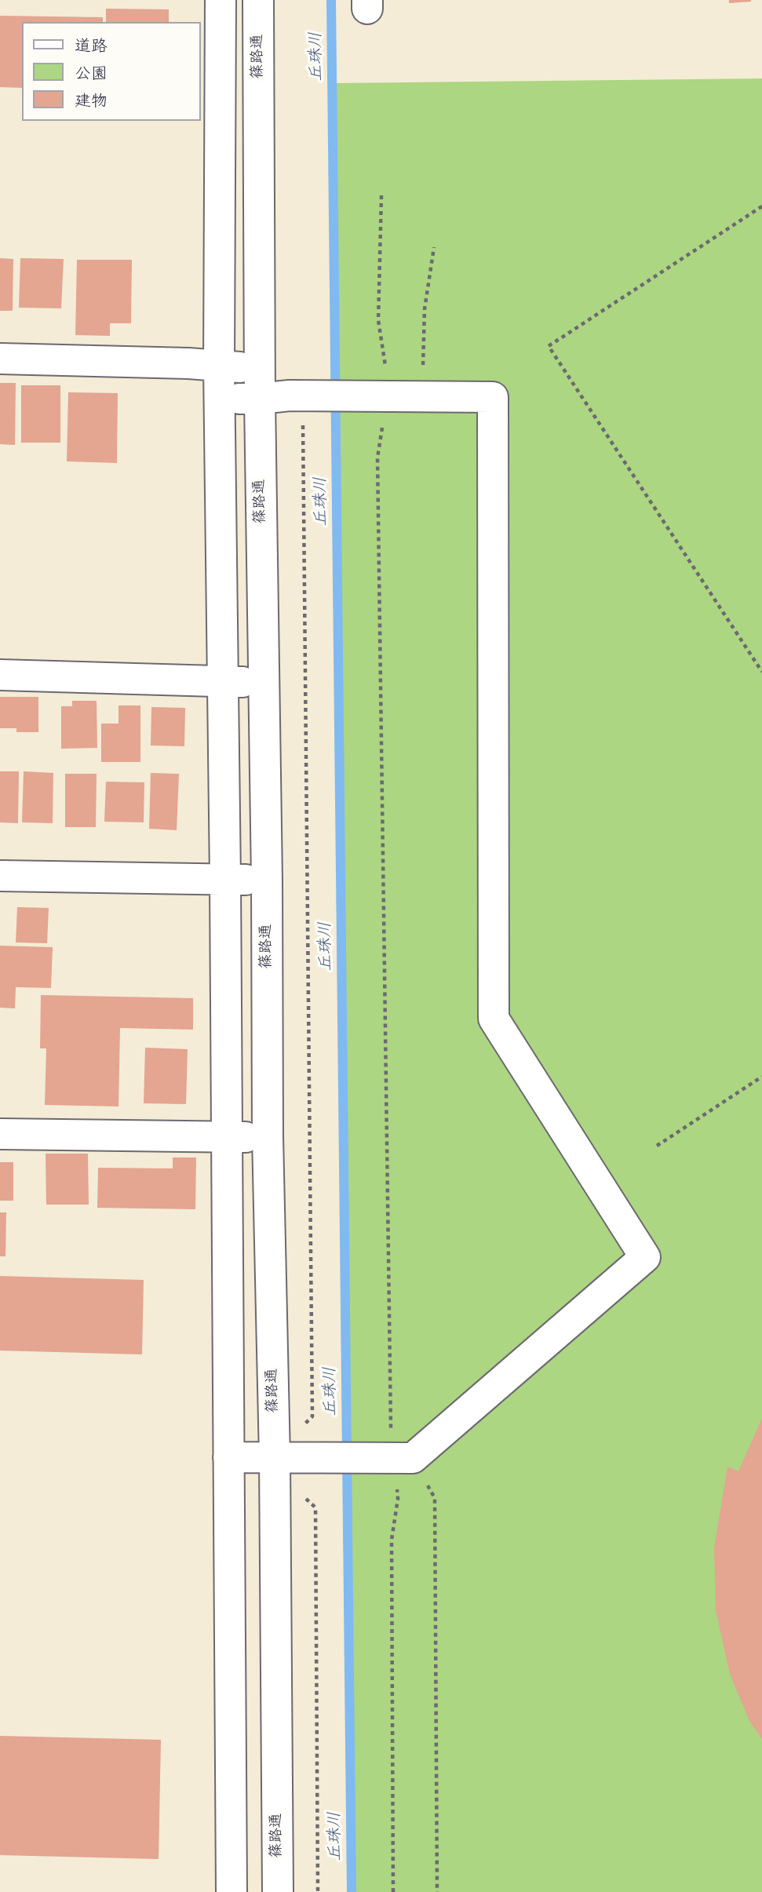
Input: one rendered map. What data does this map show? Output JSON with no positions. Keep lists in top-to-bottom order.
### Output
{
  "streets": {
    "street": ["篠路通"]
  },
  "water": ["丘珠川"],
  "legend": ["道路", "公園", "建物"]
}
